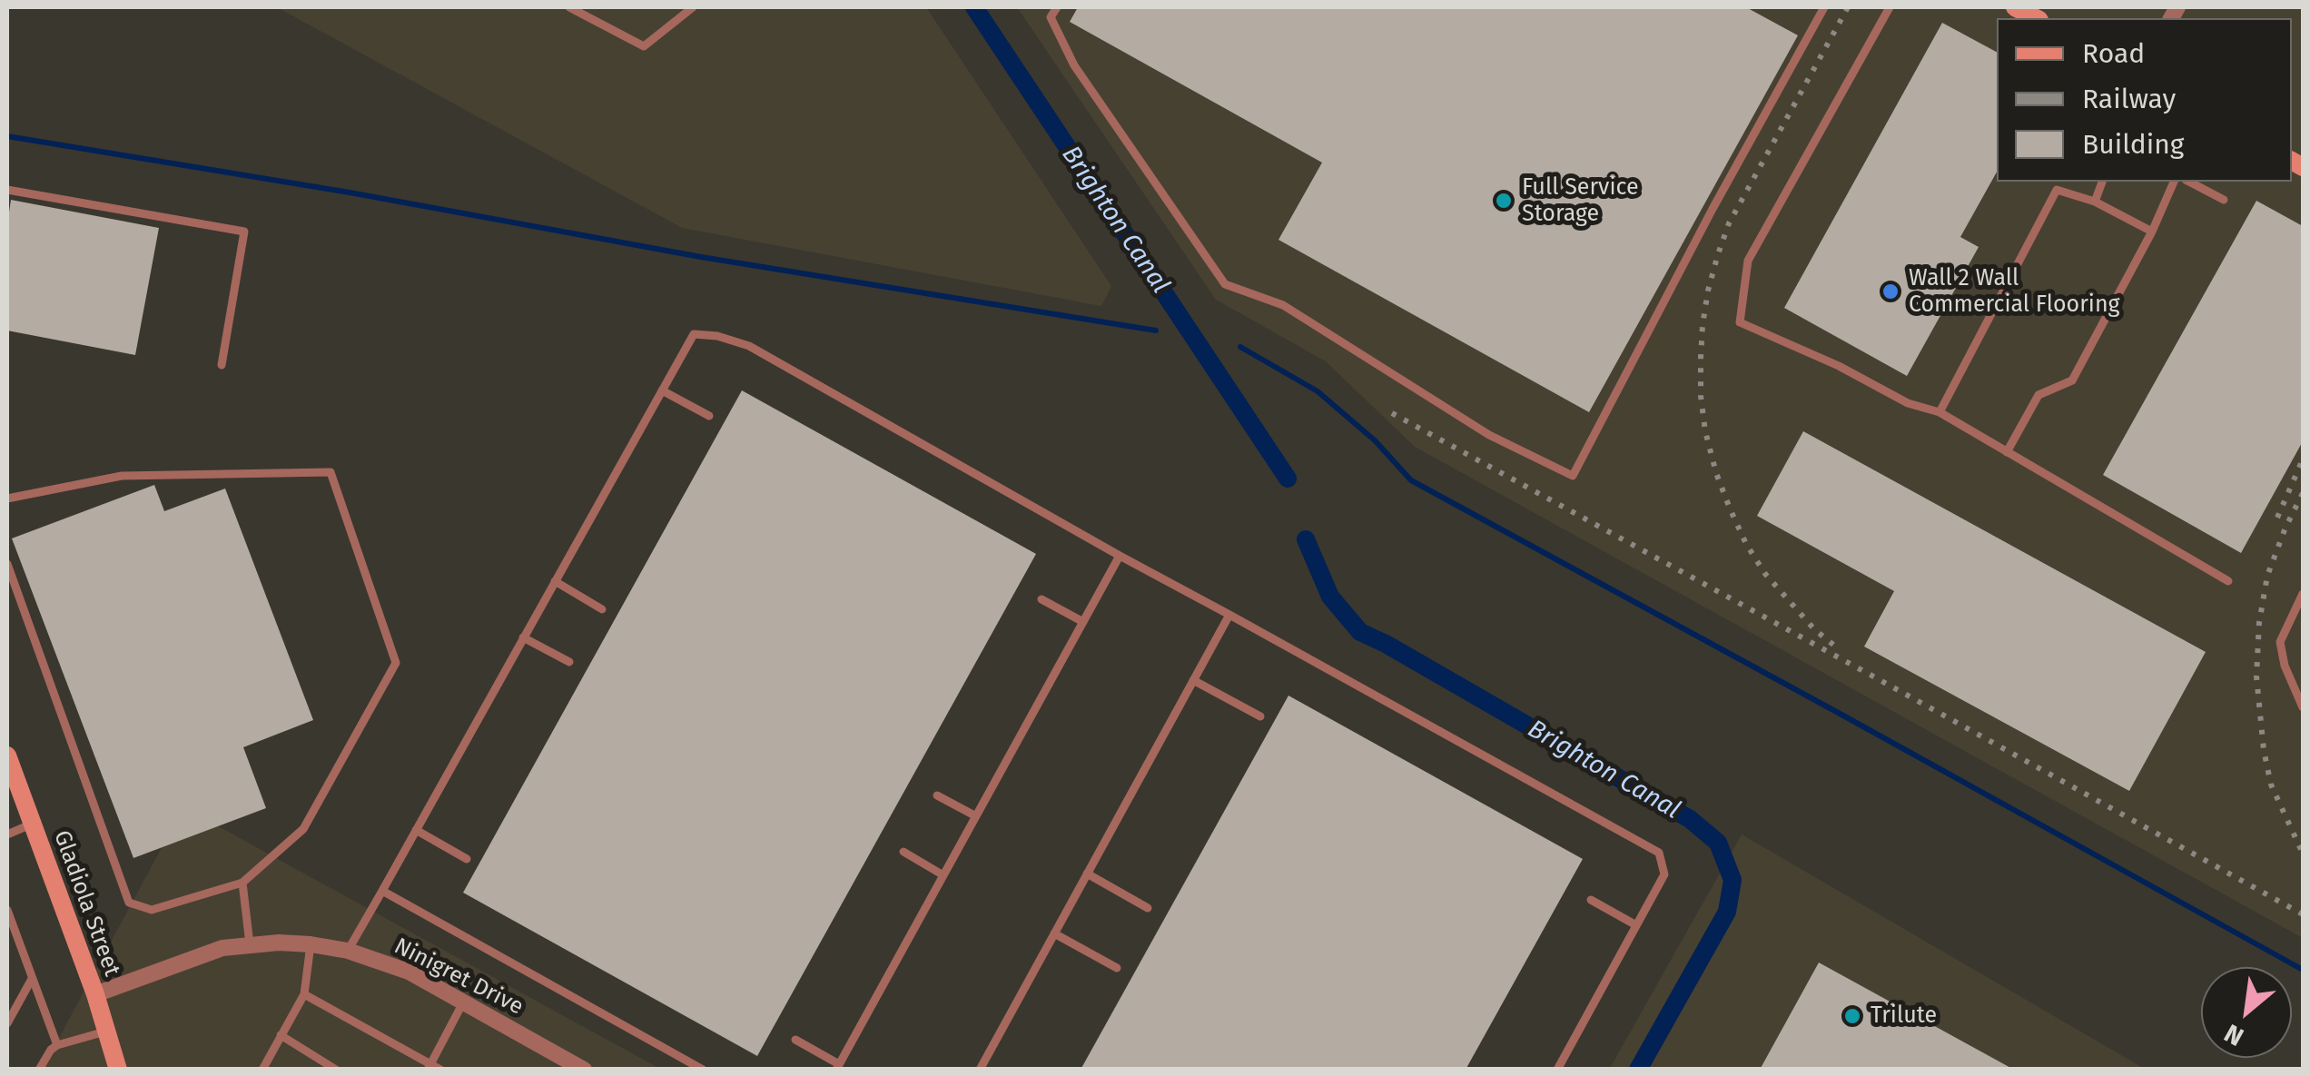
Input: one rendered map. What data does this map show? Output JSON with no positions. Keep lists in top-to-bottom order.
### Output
{
  "streets": {
    "street": ["Gladiola Street", "Ninigret Drive"]
  },
  "crossings": [
    ["Gladiola Street", "Ninigret Drive"]
  ],
  "water": ["Brighton Canal"],
  "places": ["Full Service Storage", "Wall 2 Wall Commercial Flooring", "Trilute"],
  "legend": ["Road", "Railway", "Building"],
  "north": "bottom left"
}
